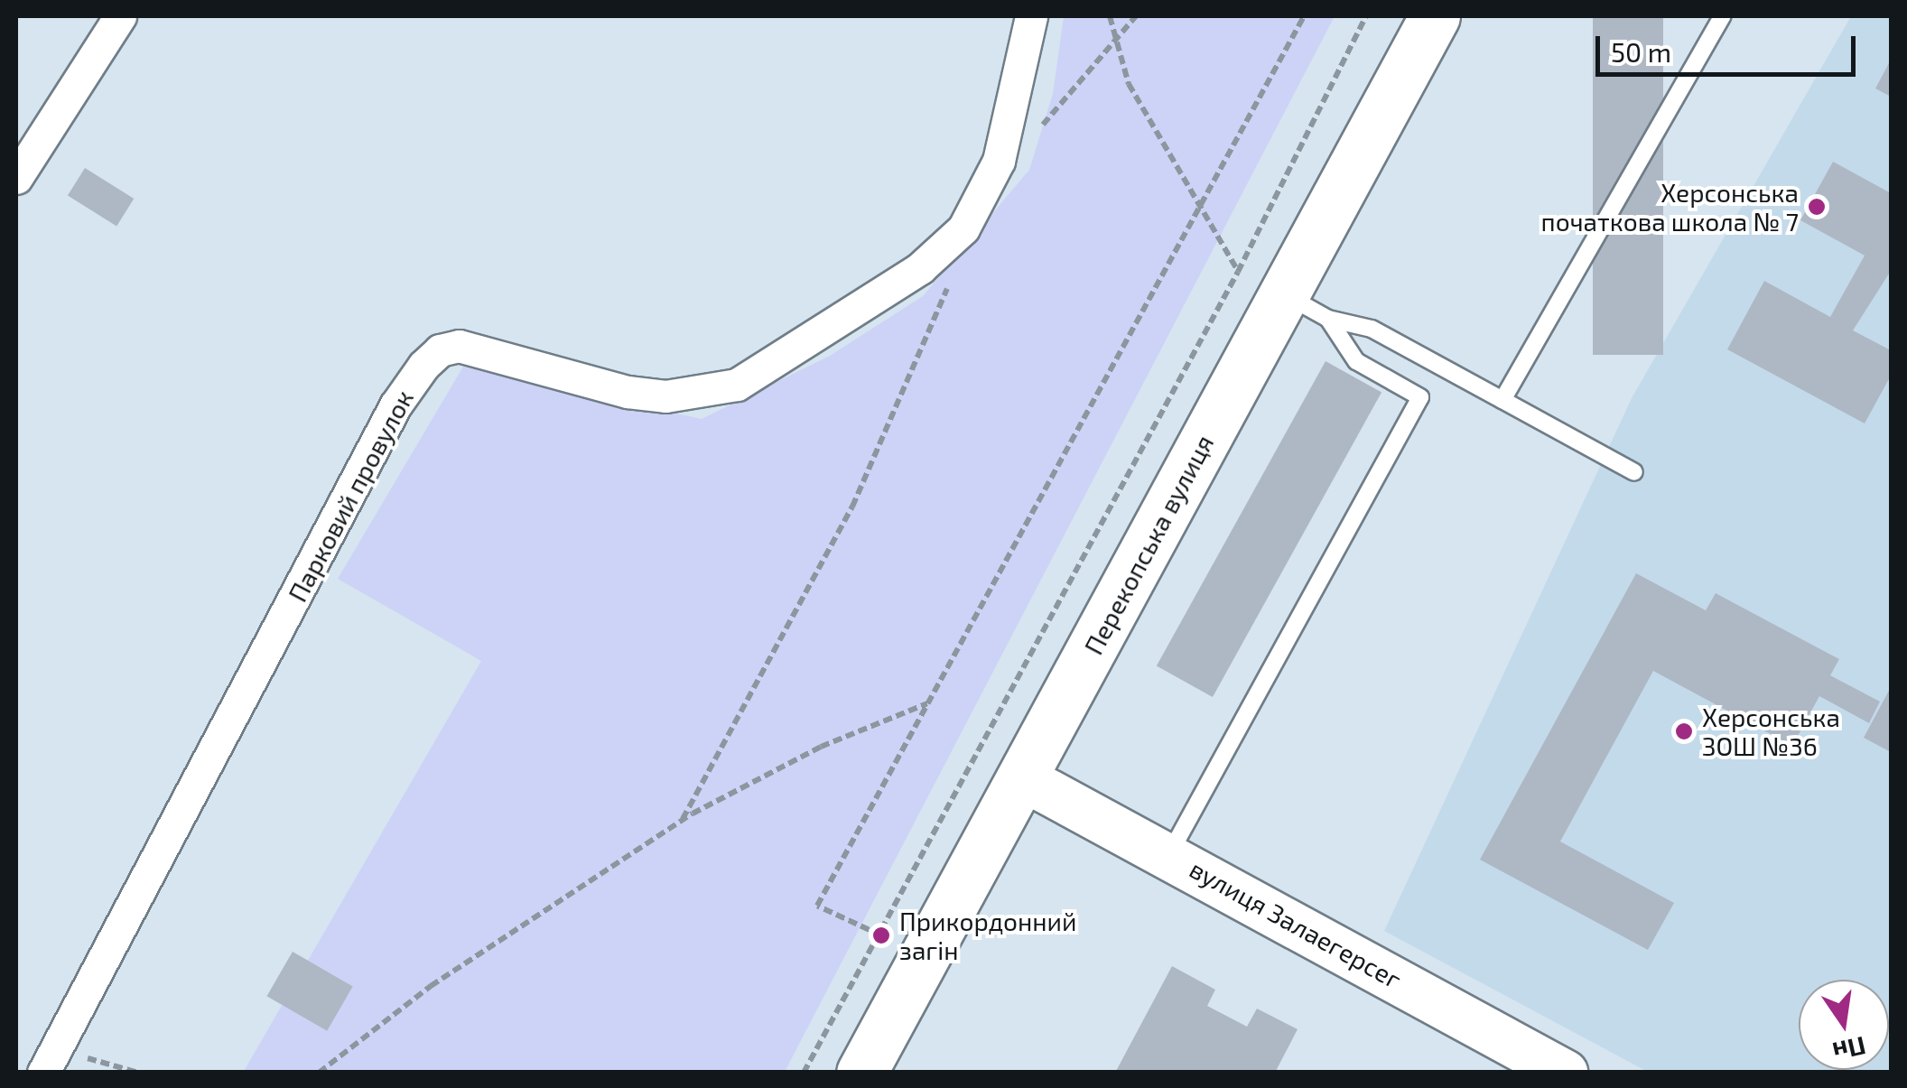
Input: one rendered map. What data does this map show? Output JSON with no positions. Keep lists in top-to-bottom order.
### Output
{
  "streets": {
    "main road": ["Перекопська вулиця", "вулиця Залаегерсег"],
    "street": ["Парковий провулок"]
  },
  "crossings": [
    ["Перекопська вулиця", "вулиця Залаегерсег"]
  ],
  "places": ["Херсонська початкова школа № 7", "Херсонська ЗОШ №36", "Прикордонний загін"],
  "scale_bar": "50 m",
  "north": "bottom"
}
